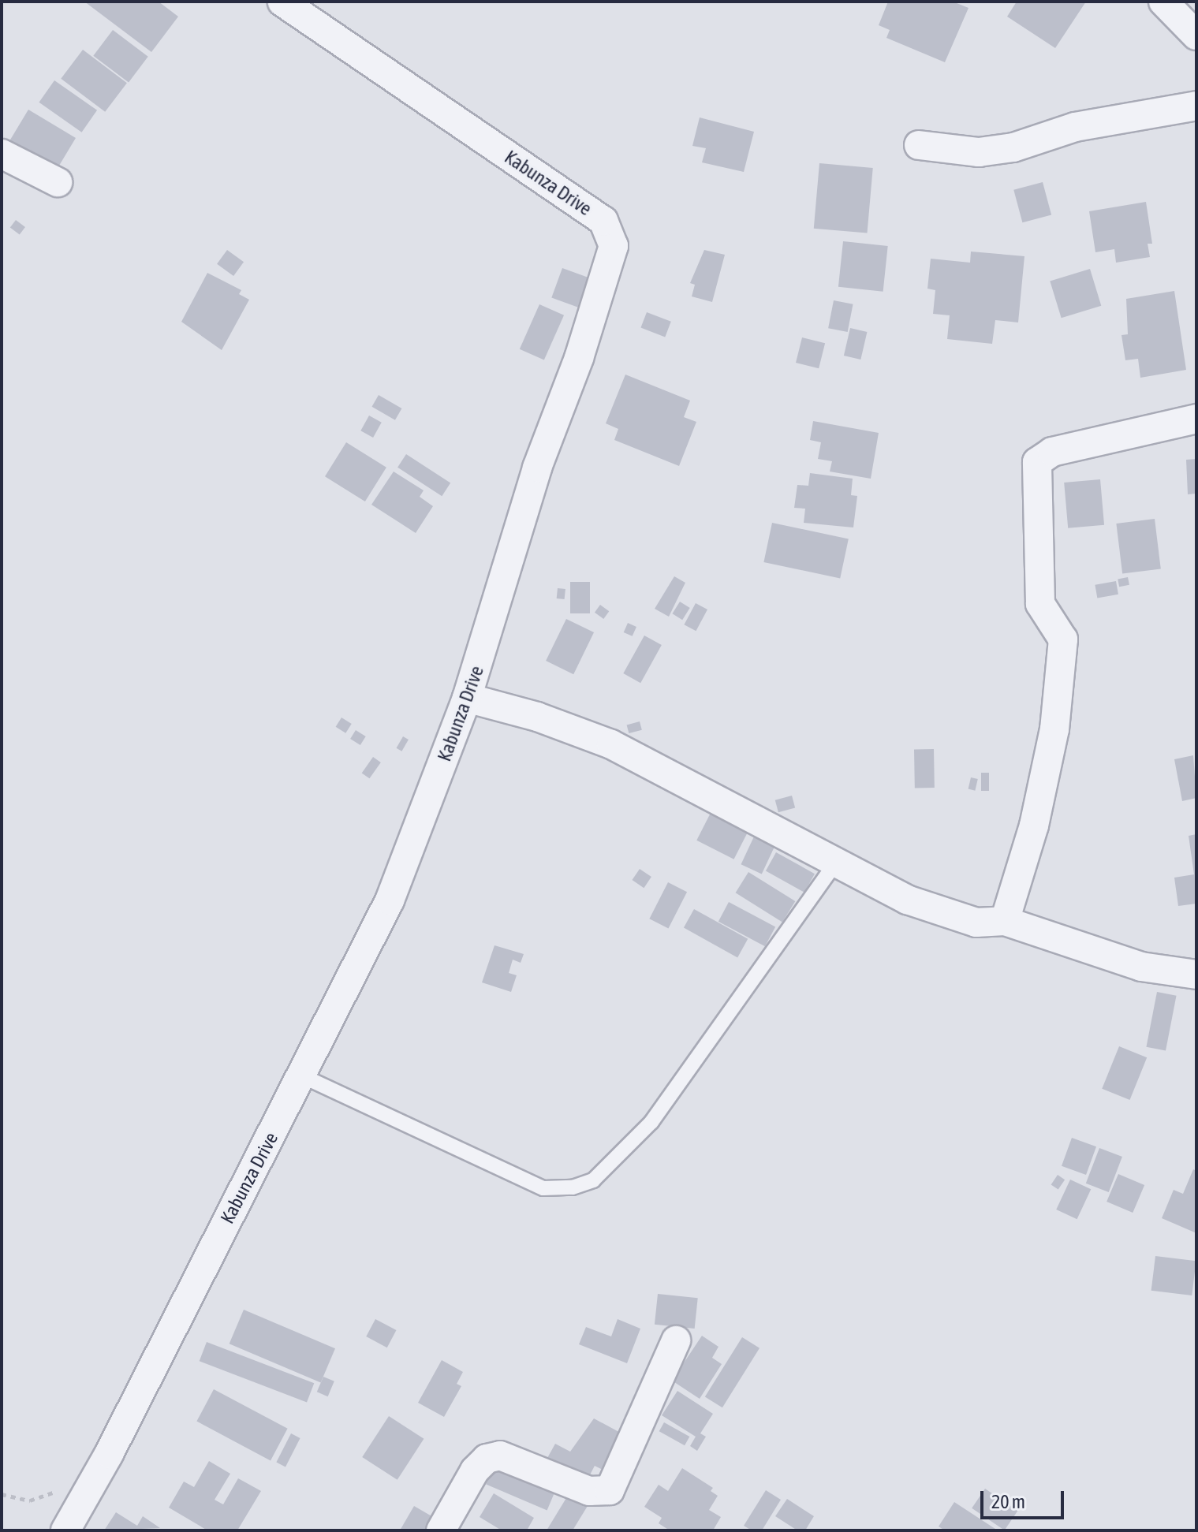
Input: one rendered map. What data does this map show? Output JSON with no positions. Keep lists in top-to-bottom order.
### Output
{
  "streets": {
    "street": ["Kabunza Drive"]
  },
  "scale_bar": "20 m"
}
